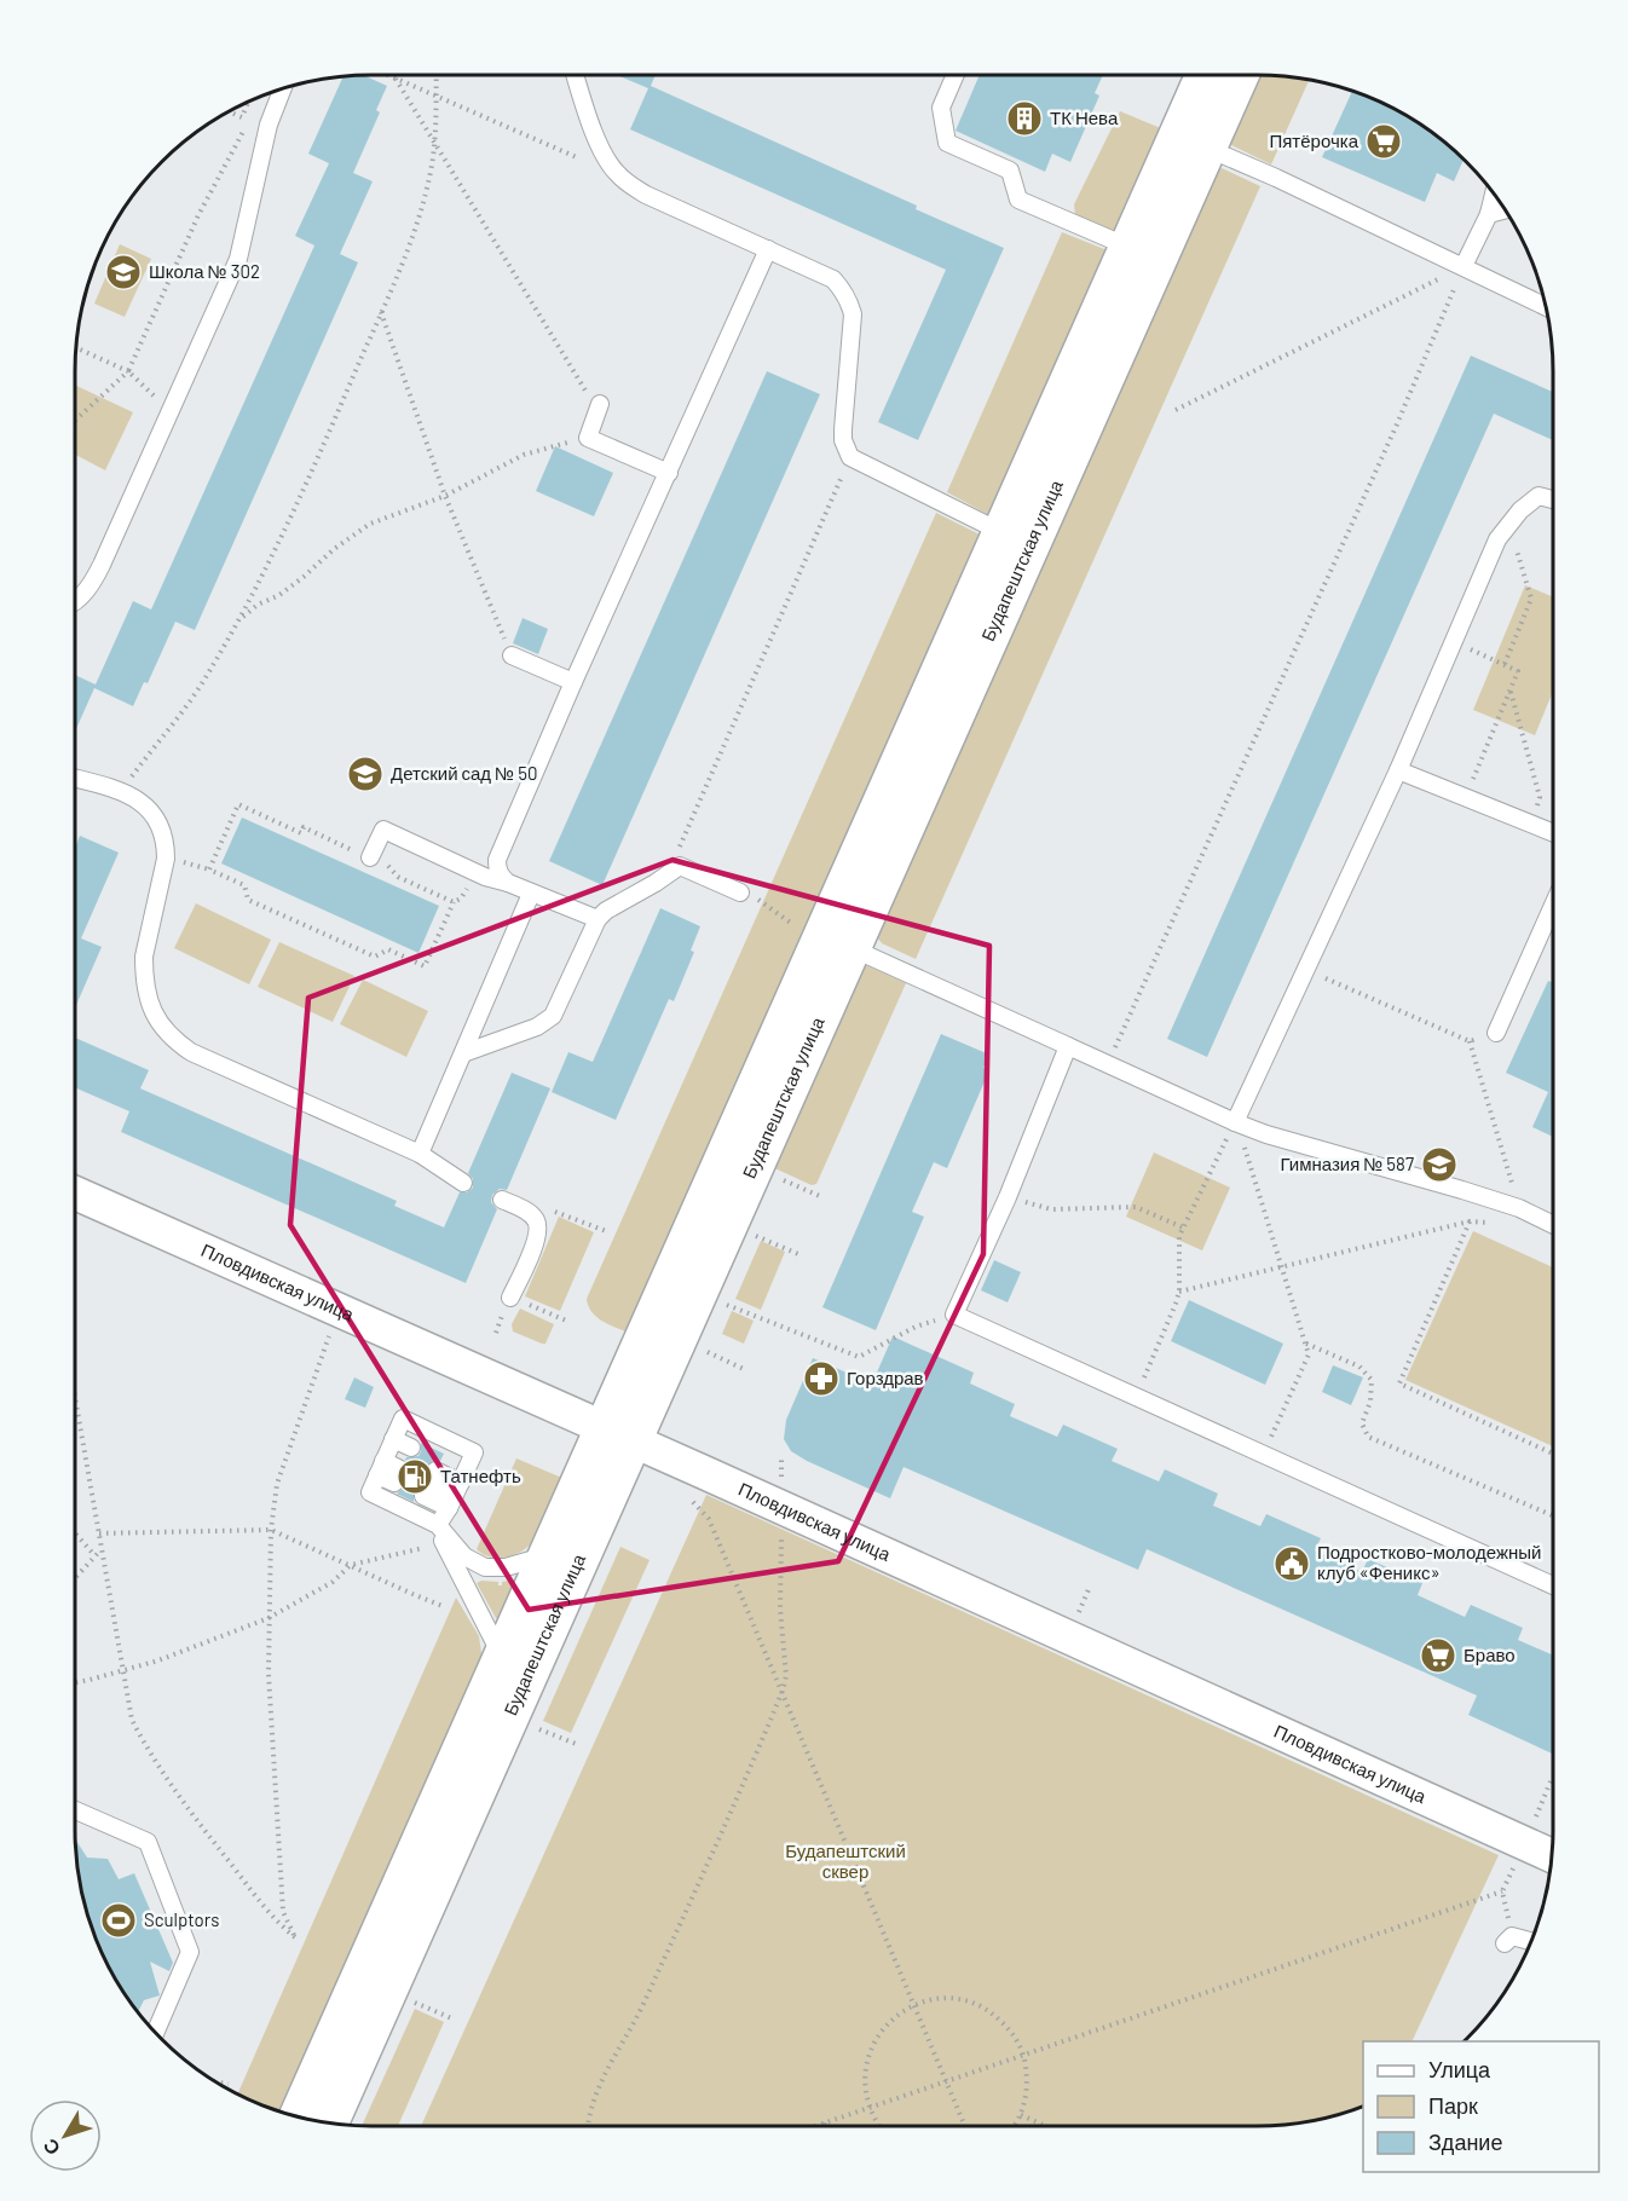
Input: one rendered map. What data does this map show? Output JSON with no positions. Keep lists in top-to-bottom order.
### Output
{
  "streets": {
    "street": ["Будапештская улица", "Пловдивская улица"]
  },
  "crossings": [
    ["Будапештская улица", "Пловдивская улица"]
  ],
  "parks": ["Будапештский сквер"],
  "places": {
    "building": ["ТК Нева"],
    "supermarket": ["Пятёрочка", "Браво"],
    "school or university": ["Школа № 302", "Детский сад № 50", "Гимназия № 587"],
    "pharmacy": ["Горздрав"],
    "fuel station": ["Татнефть"],
    "public building": ["Подростково-молодежный клуб «Феникс»"],
    "sports": ["Sculptors"]
  },
  "legend": ["Улица", "Парк", "Здание"],
  "north": "bottom left"
}
